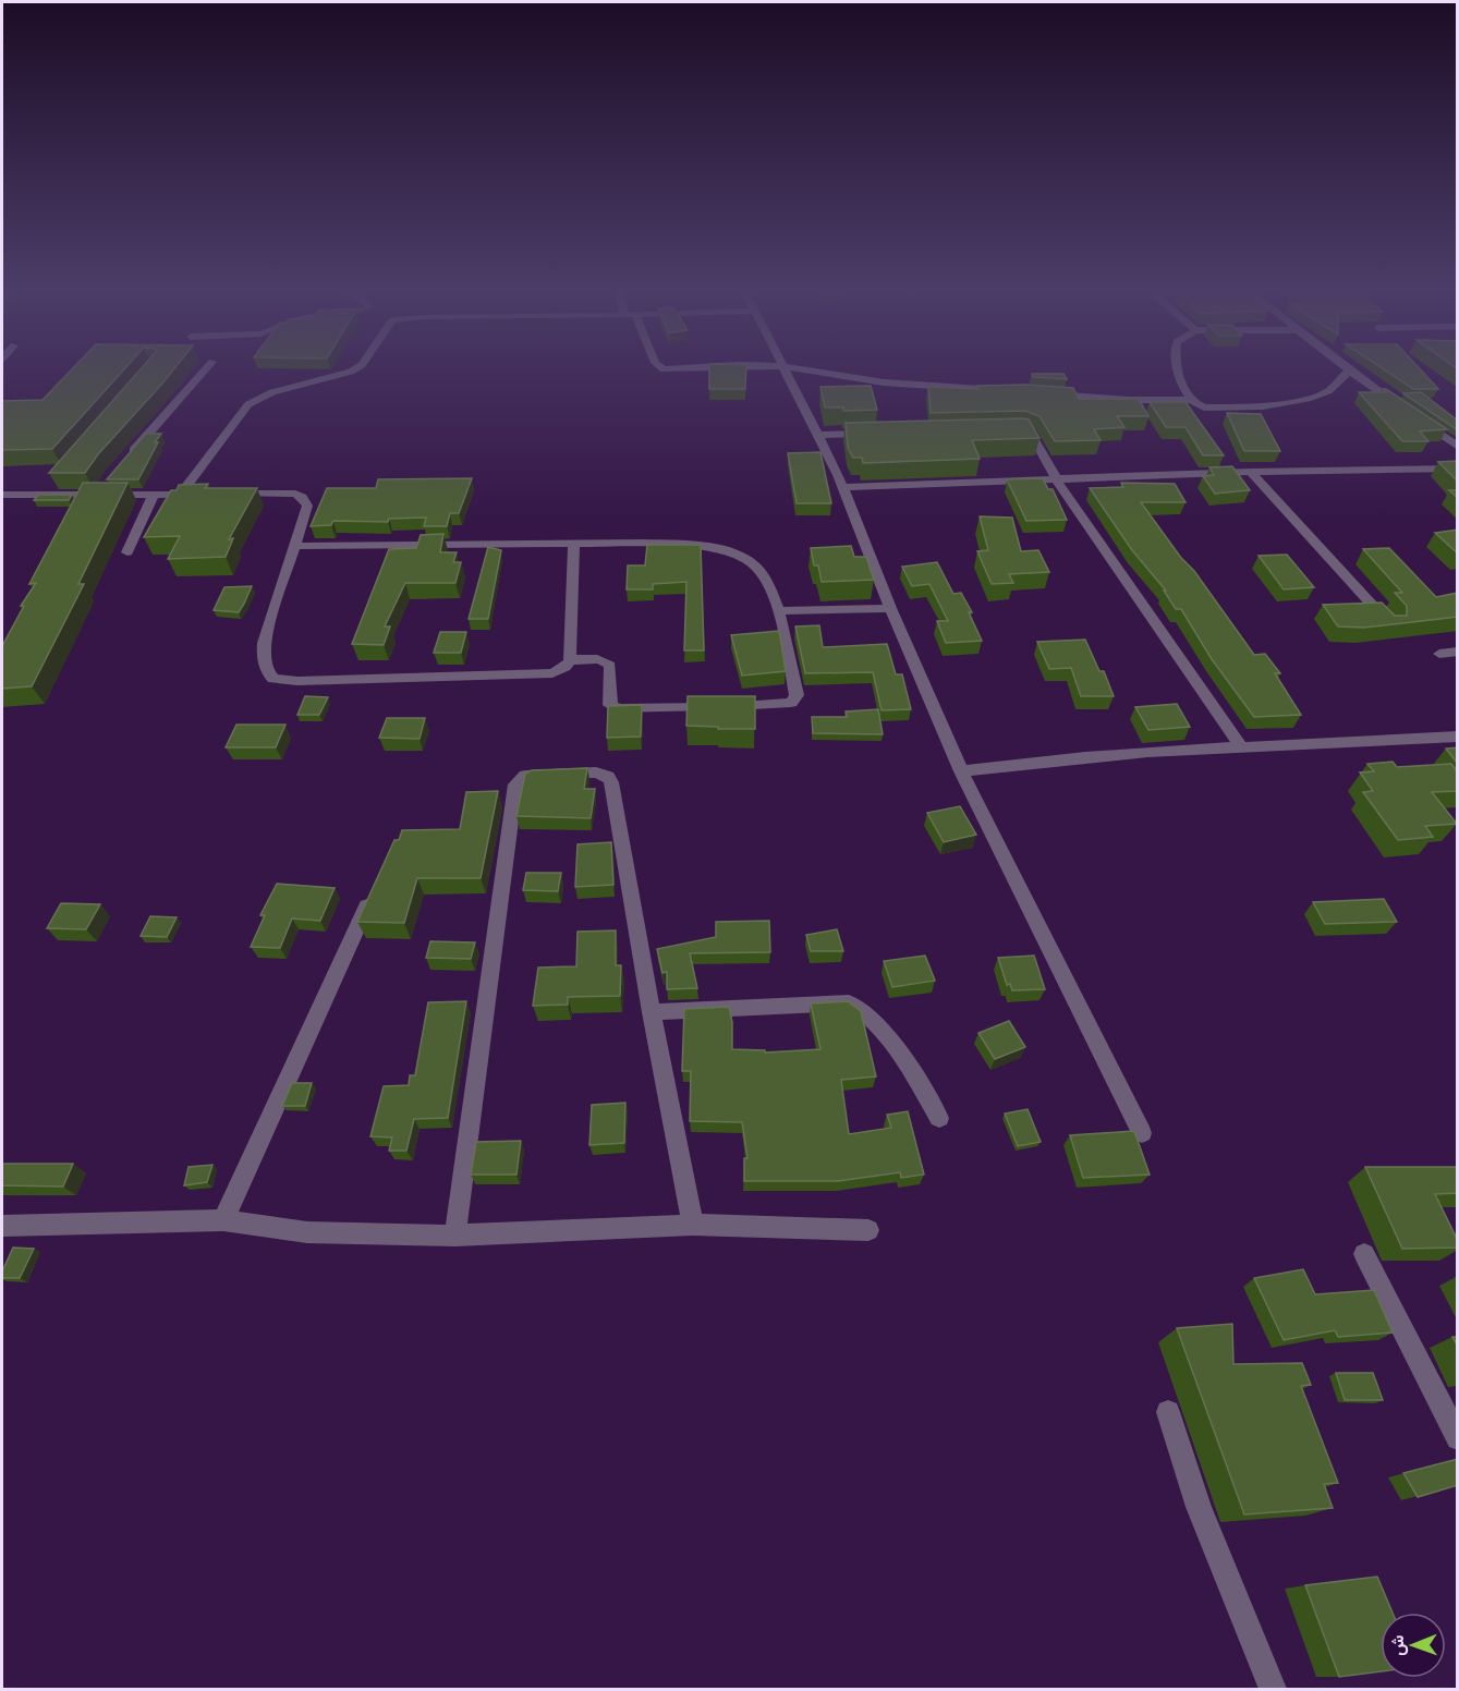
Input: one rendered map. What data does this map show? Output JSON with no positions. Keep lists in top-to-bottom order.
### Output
{
  "north": "left"
}
